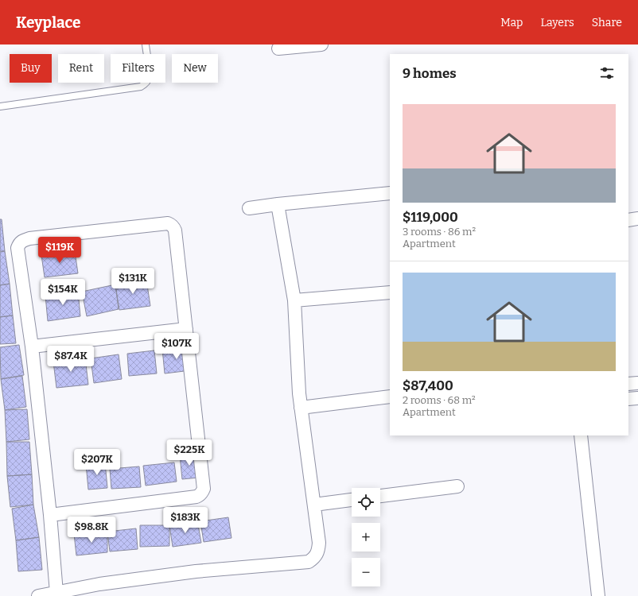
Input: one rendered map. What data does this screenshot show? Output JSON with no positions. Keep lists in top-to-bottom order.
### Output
{
  "page": {
    "header": "Keyplace",
    "nav": ["Map", "Layers", "Share"],
    "chip": [
      "Buy",
      "Rent",
      "Filters",
      "New"
    ],
    "heading": "9 homes",
    "list": [
      {
        "name": "$119,000",
        "note": "3 rooms · 86 m² · Apartment"
      },
      {
        "name": "$87,400",
        "note": "2 rooms · 68 m² · Apartment"
      }
    ],
    "price": [
      "$119K",
      "$131K",
      "$154K",
      "$107K",
      "$87.4K",
      "$225K",
      "$207K",
      "$183K",
      "$98.8K"
    ],
    "map_buttons": ["+", "−"]
  }
}
